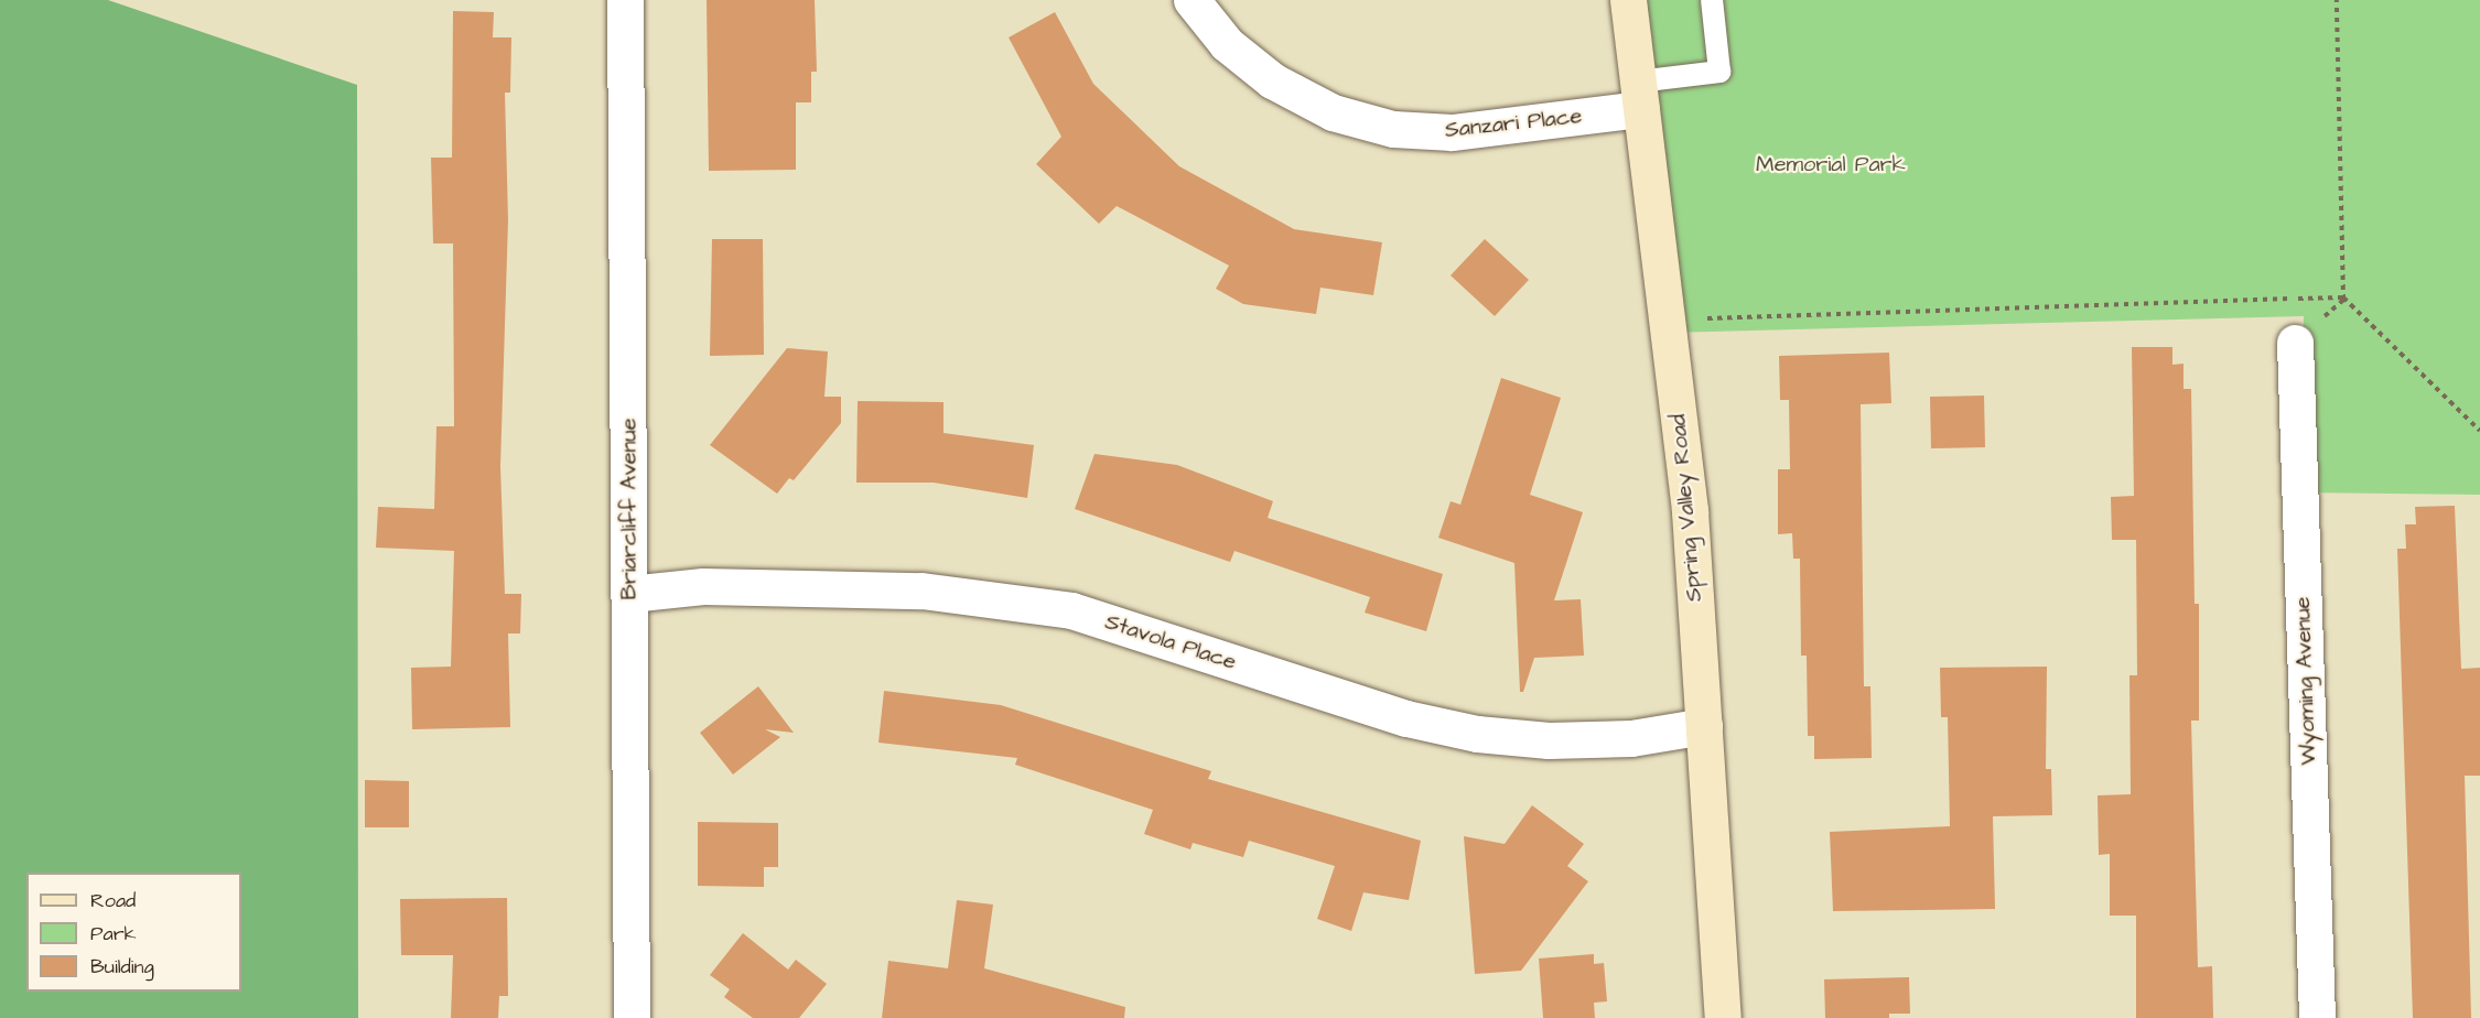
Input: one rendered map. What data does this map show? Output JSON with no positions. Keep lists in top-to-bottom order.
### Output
{
  "streets": {
    "street": [
      "Sanzari Place",
      "Spring Valley Road",
      "Briarcliff Avenue",
      "Stavola Place",
      "Wyoming Avenue"
    ]
  },
  "crossings": [
    ["Sanzari Place", "Spring Valley Road"],
    ["Spring Valley Road", "Stavola Place"],
    ["Briarcliff Avenue", "Stavola Place"]
  ],
  "parks": ["Memorial Park"],
  "legend": ["Road", "Park", "Building"]
}
